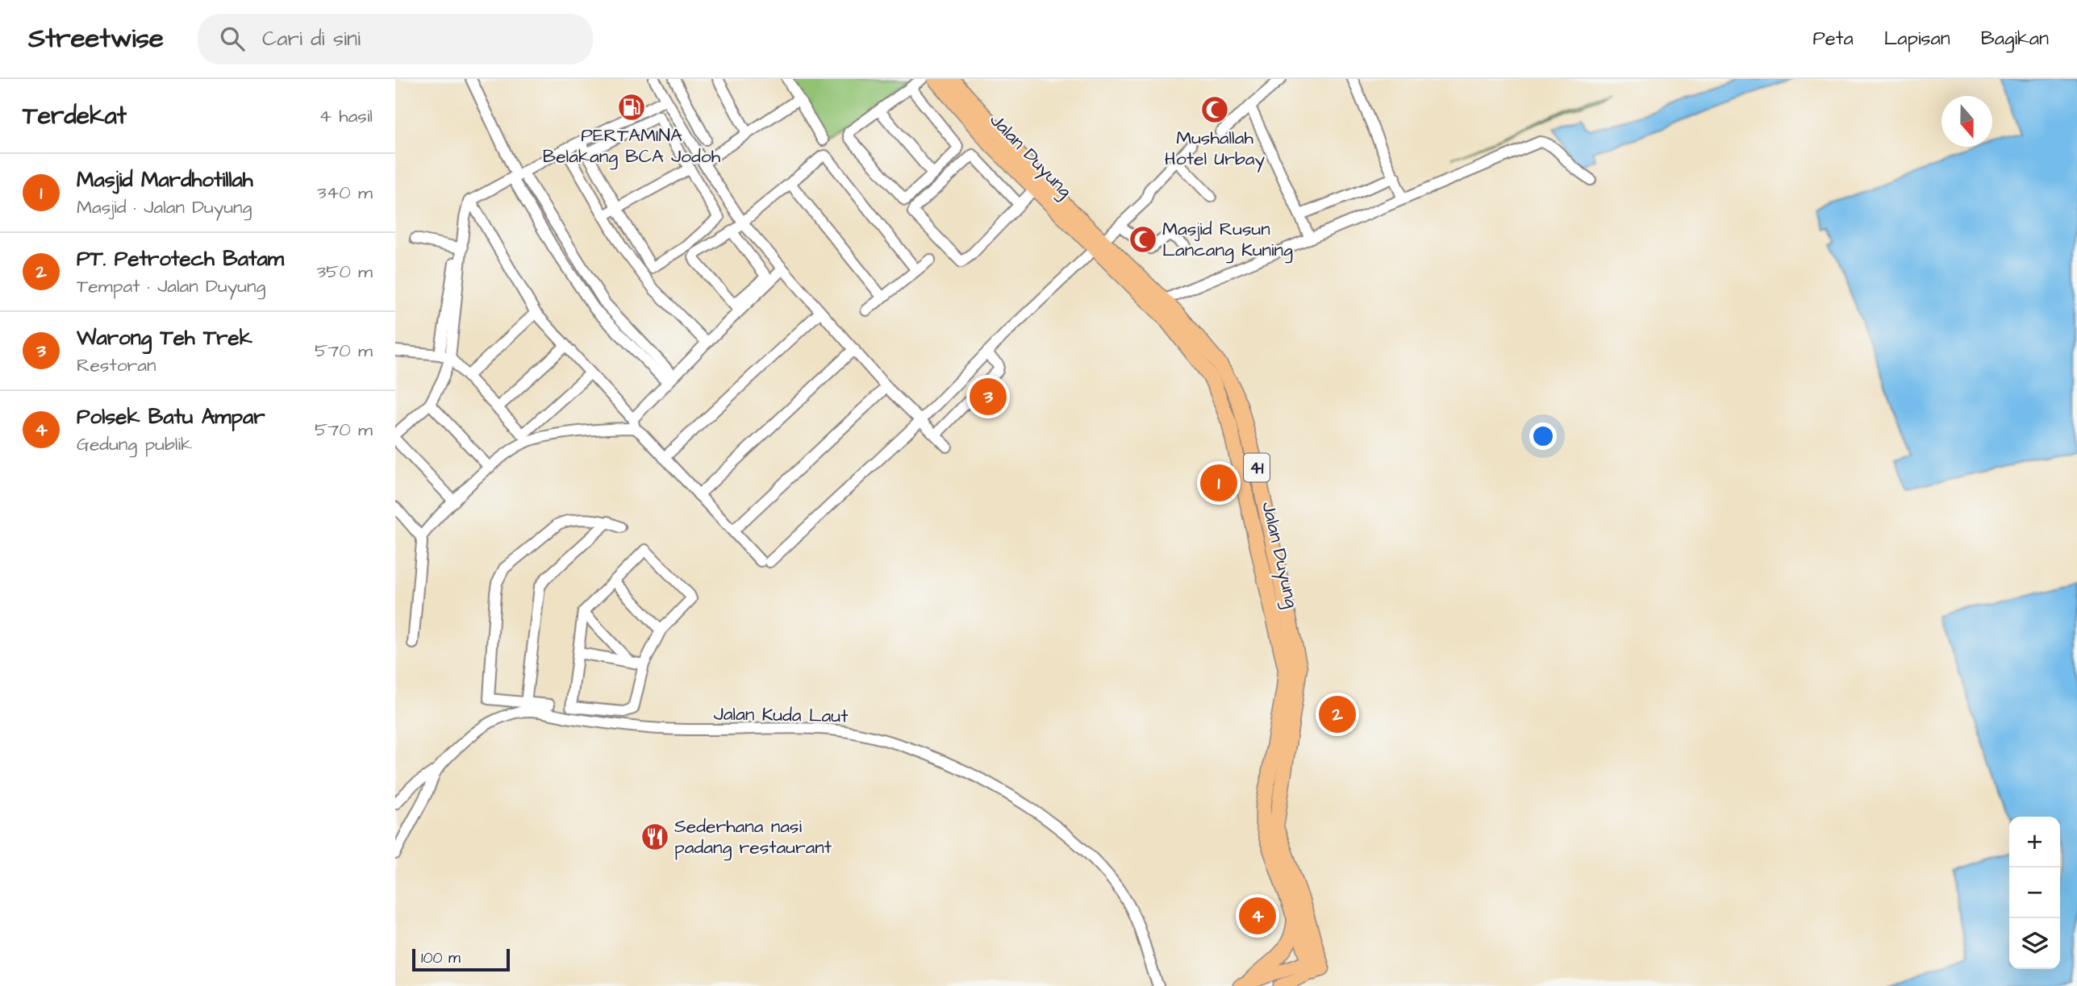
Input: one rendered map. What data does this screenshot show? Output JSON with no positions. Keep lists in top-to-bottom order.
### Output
{
  "streets": {
    "highway": ["Jalan Duyung", "41"],
    "street": ["Jalan Kuda Laut"]
  },
  "places": {
    "fuel station": ["PERTAMINA Belakang BCA Jodoh"],
    "mosque": ["Mushallah Hotel Urbay", "Masjid Rusun Lancang Kuning"],
    "restaurant": ["Sederhana nasi padang restaurant"]
  },
  "scale_bar": "100 m",
  "north": "bottom",
  "page": {
    "header": "Streetwise",
    "search": "Cari di sini",
    "nav": ["Peta", "Lapisan", "Bagikan"],
    "heading": ["Terdekat", "4 hasil"],
    "list": [
      {
        "mark": "1",
        "name": "Masjid Mardhotillah",
        "note": "Masjid · Jalan Duyung",
        "value": "340 m"
      },
      {
        "mark": "2",
        "name": "PT. Petrotech Batam",
        "note": "Tempat · Jalan Duyung",
        "value": "350 m"
      },
      {
        "mark": "3",
        "name": "Warong Teh Trek",
        "note": "Restoran",
        "value": "570 m"
      },
      {
        "mark": "4",
        "name": "Polsek Batu Ampar",
        "note": "Gedung publik",
        "value": "570 m"
      }
    ],
    "pins": [
      "3",
      "1",
      "2",
      "4"
    ],
    "map_buttons": ["+", "−"],
    "scale": "100 m"
  }
}
